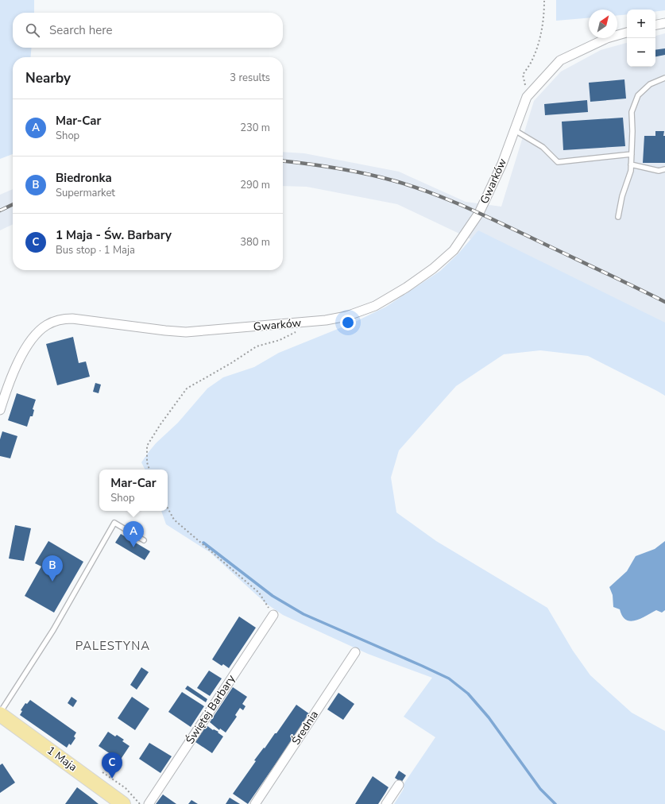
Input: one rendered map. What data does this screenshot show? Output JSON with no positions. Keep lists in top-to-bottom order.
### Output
{
  "streets": {
    "main road": ["1 Maja"],
    "street": ["Gwarków", "Świętej Barbary", "Średnia"]
  },
  "districts": ["PALESTYNA"],
  "north": "top right",
  "page": {
    "map_buttons": ["+", "−"],
    "search": "Search here",
    "heading": ["Nearby", "3 results"],
    "list": [
      {
        "mark": "A",
        "name": "Mar-Car",
        "note": "Shop",
        "value": "230 m"
      },
      {
        "mark": "B",
        "name": "Biedronka",
        "note": "Supermarket",
        "value": "290 m"
      },
      {
        "mark": "C",
        "name": "1 Maja - Św. Barbary",
        "note": "Bus stop · 1 Maja",
        "value": "380 m"
      }
    ],
    "popup": ["Mar-Car", "Shop"],
    "pins": ["A", "B", "C"]
  }
}
